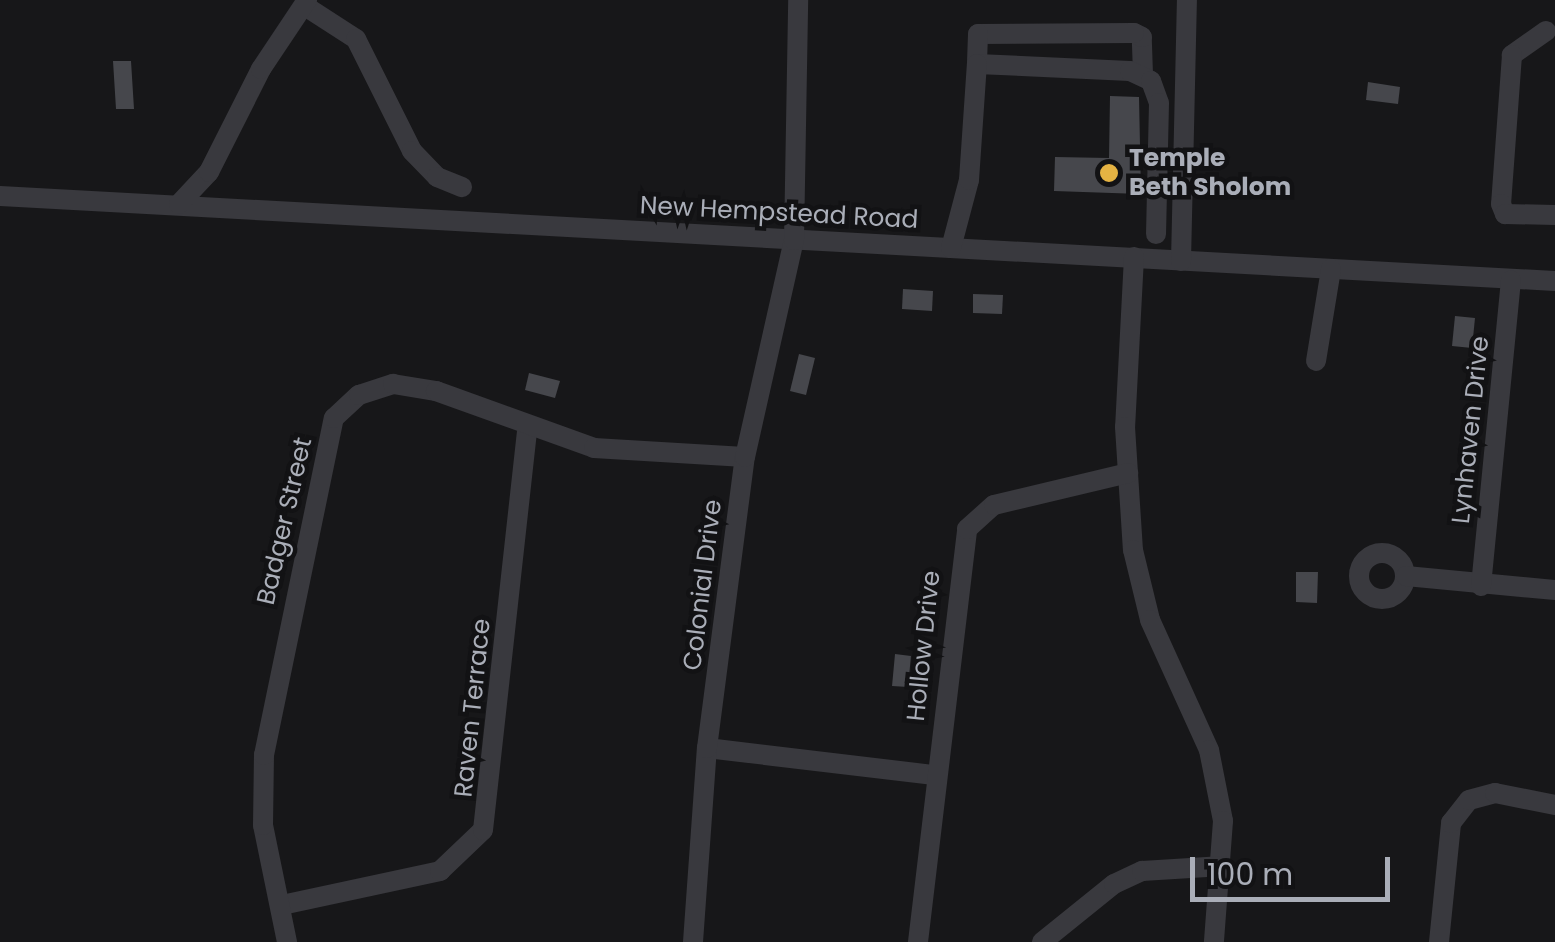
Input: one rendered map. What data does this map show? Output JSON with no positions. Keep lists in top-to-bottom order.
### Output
{
  "streets": {
    "street": [
      "New Hempstead Road",
      "Lynhaven Drive",
      "Badger Street",
      "Colonial Drive",
      "Hollow Drive",
      "Raven Terrace"
    ]
  },
  "crossings": [
    ["New Hempstead Road", "Lynhaven Drive"],
    ["New Hempstead Road", "Colonial Drive"],
    ["Badger Street", "Colonial Drive"],
    ["Badger Street", "Raven Terrace"]
  ],
  "places": ["Temple Beth Sholom"],
  "scale_bar": "100 m"
}
